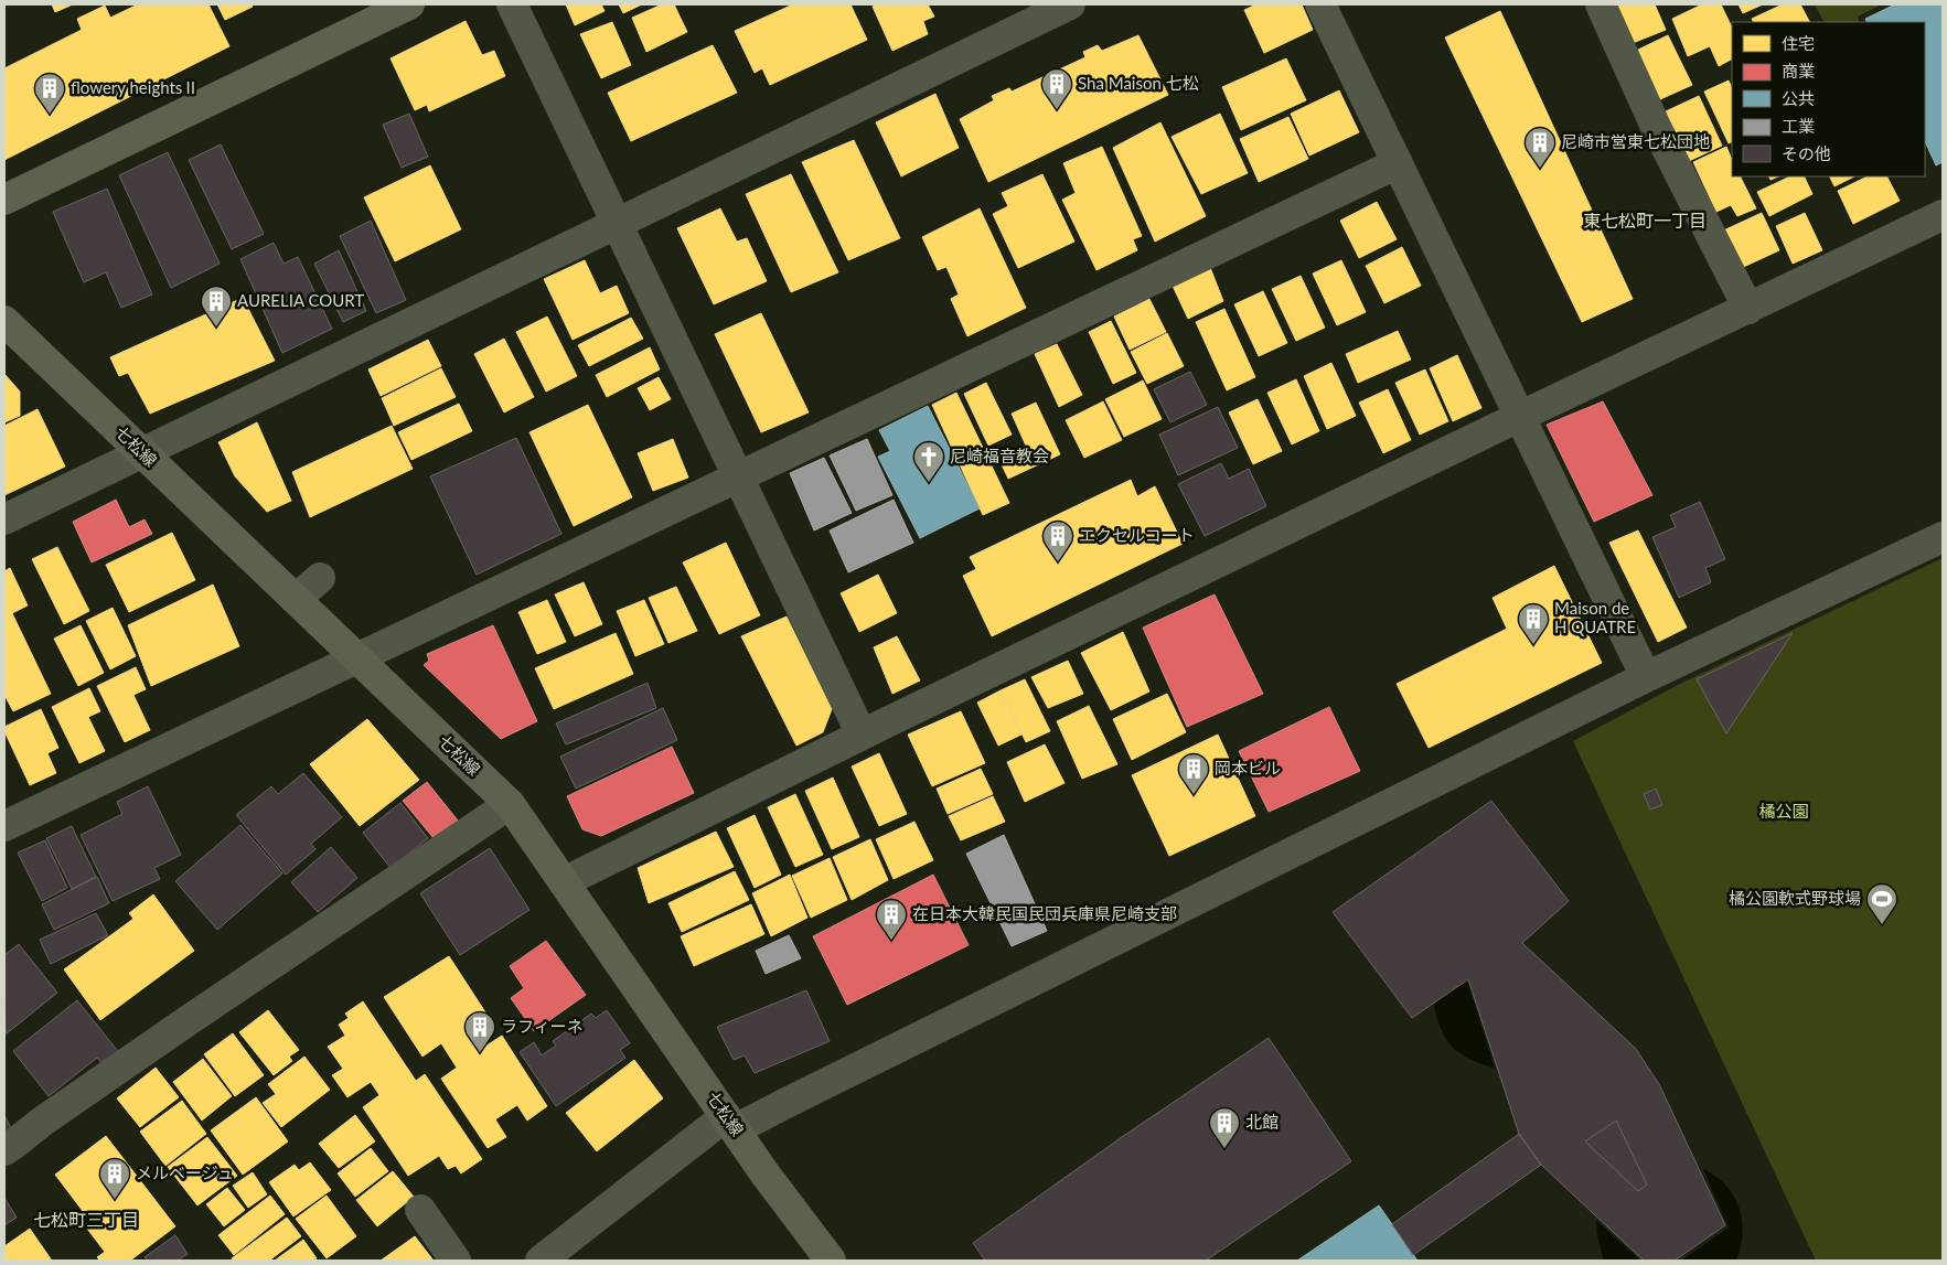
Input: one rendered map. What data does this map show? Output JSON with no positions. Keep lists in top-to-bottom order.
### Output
{
  "streets": {
    "street": ["七松線"]
  },
  "districts": ["東七松町一丁目", "七松町三丁目"],
  "parks": ["橘公園"],
  "places": {
    "building": [
      "Sha Maison 七松",
      "flowery heightsⅡ",
      "尼崎市営東七松団地",
      "AURELIA COURT",
      "エクセルコート",
      "Maison de H QUATRE",
      "岡本ビル",
      "在日本大韓民国民団兵庫県尼崎支部",
      "ラフィーネ",
      "北館",
      "メルベージュ"
    ],
    "church": ["尼崎福音教会"],
    "sports": ["橘公園軟式野球場"]
  },
  "legend": [
    "住宅",
    "商業",
    "公共",
    "工業",
    "その他"
  ]
}
